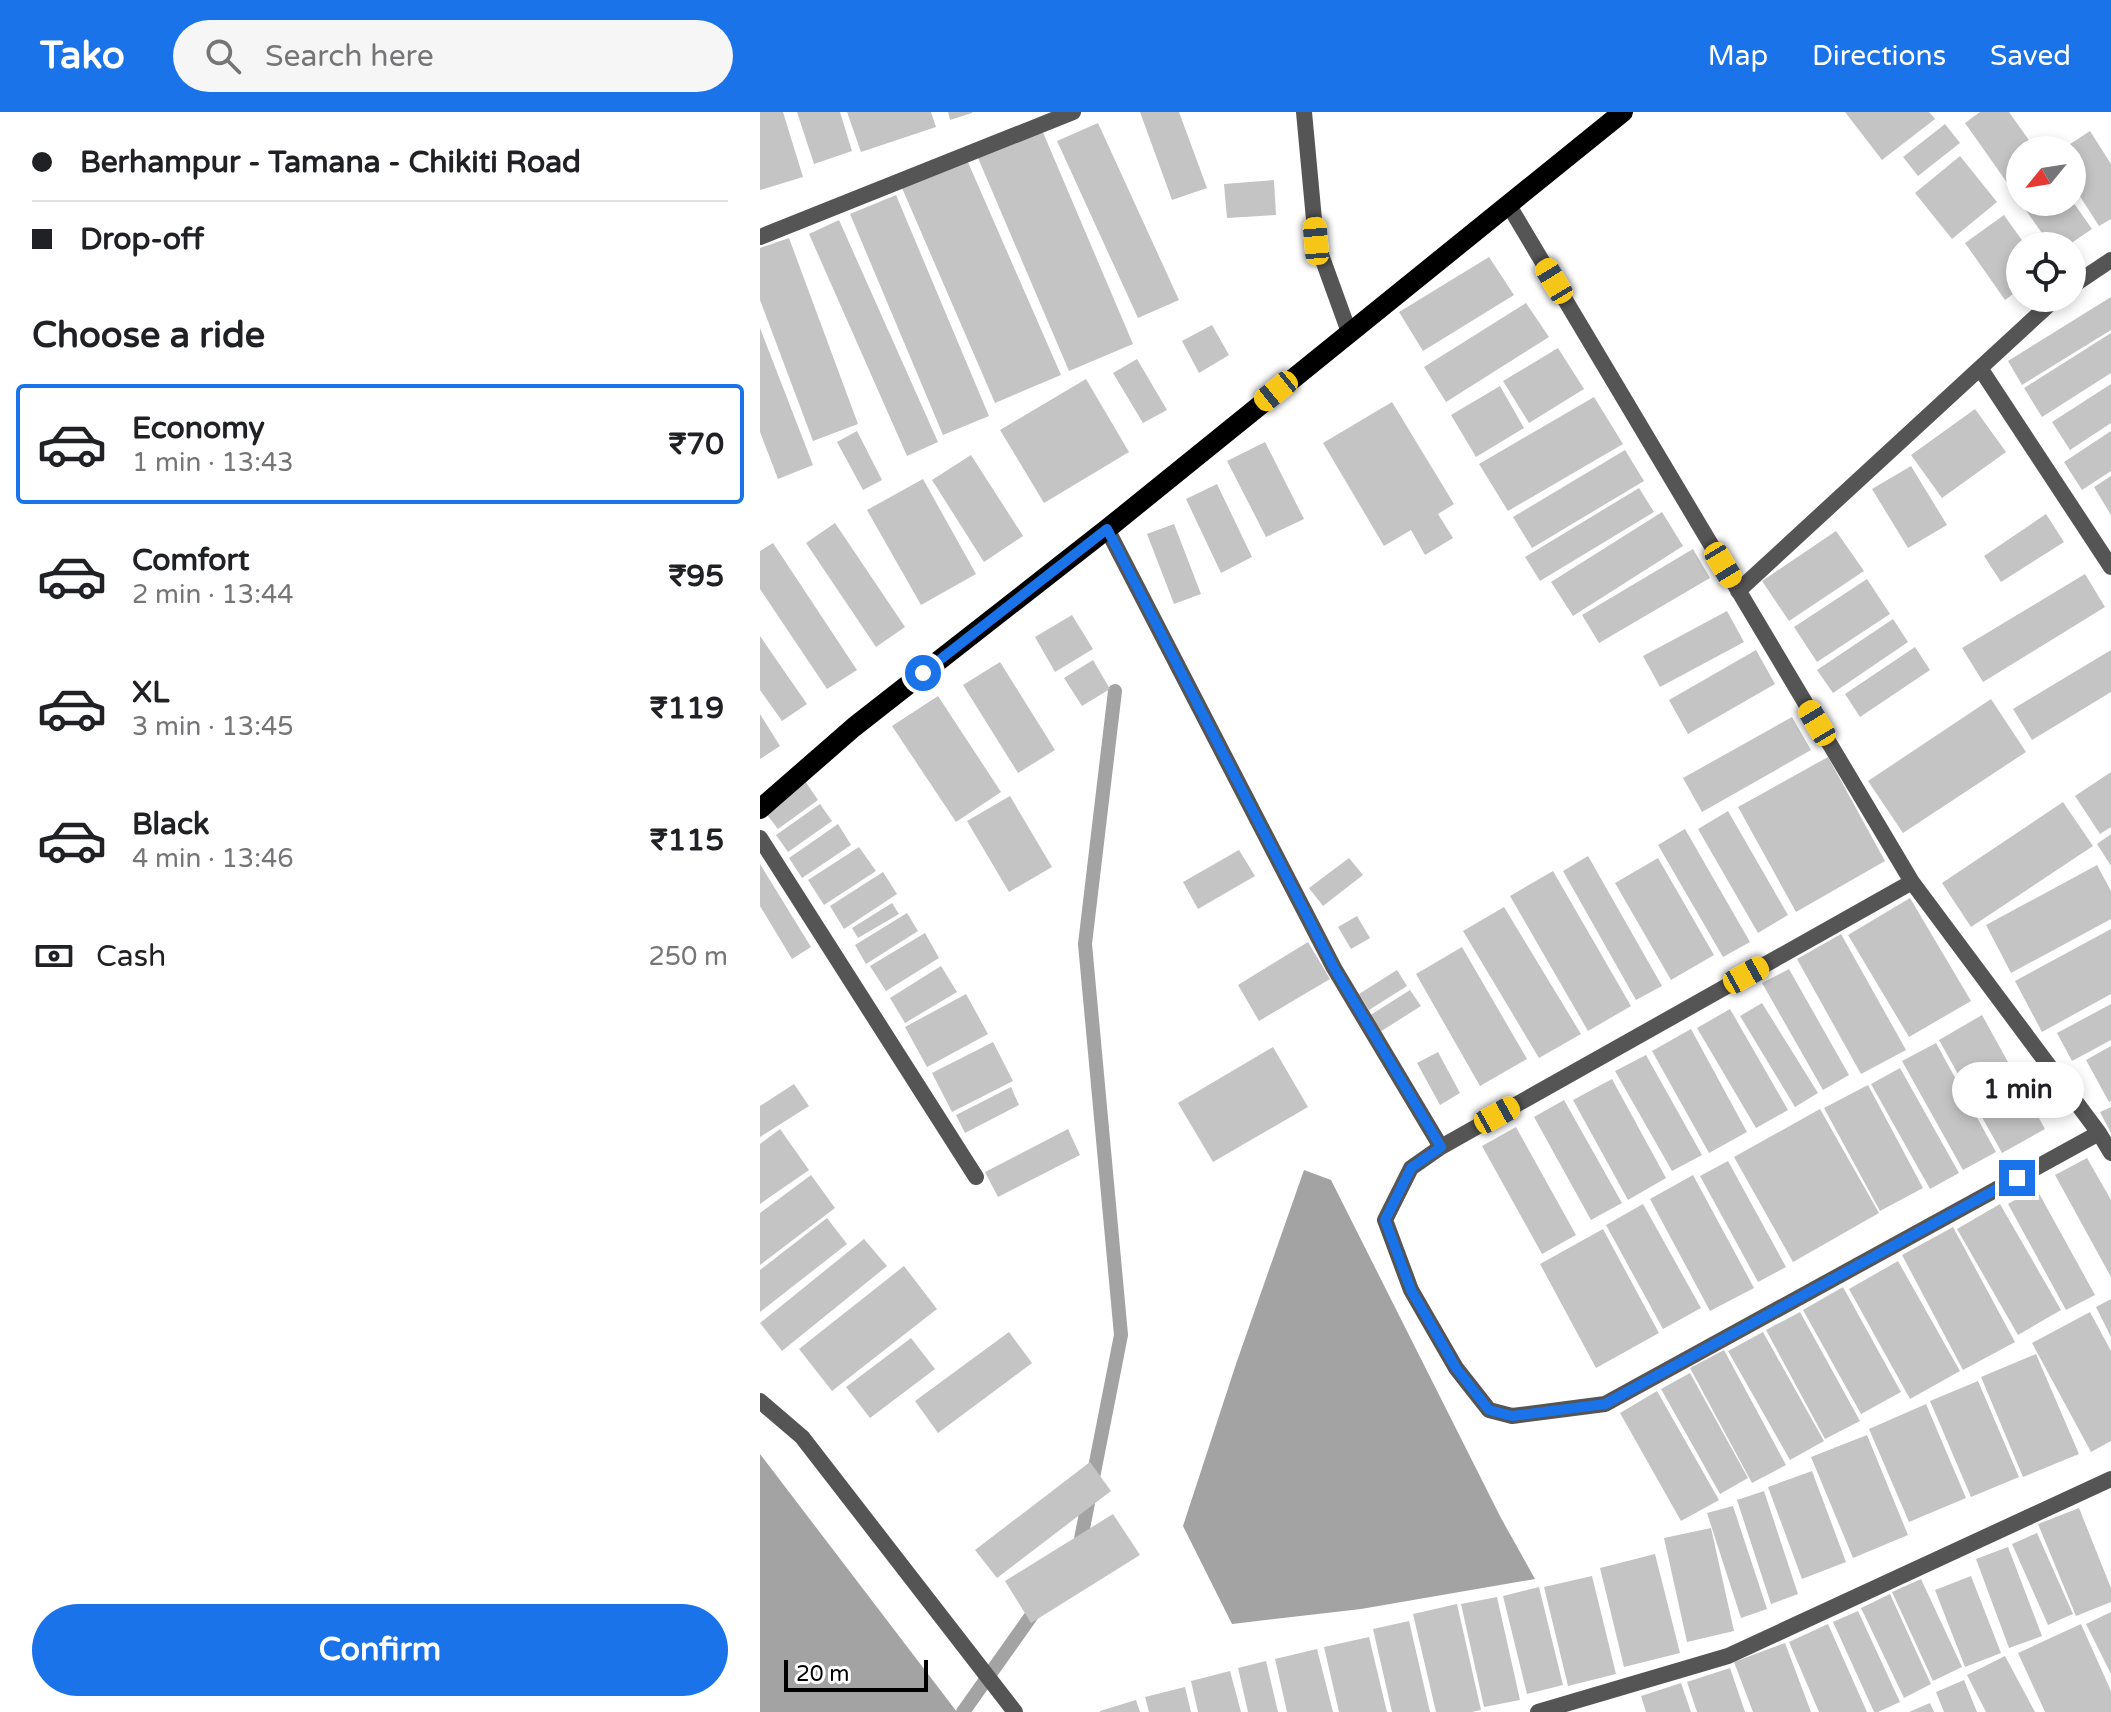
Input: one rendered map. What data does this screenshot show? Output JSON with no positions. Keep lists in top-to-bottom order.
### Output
{
  "scale_bar": "20 m",
  "north": "bottom left",
  "page": {
    "header": "Tako",
    "search": "Search here",
    "nav": ["Map", "Directions", "Saved"],
    "banner": ["Berhampur - Tamana - Chikiti Road", "Drop-off"],
    "heading": "Choose a ride",
    "list": [
      {
        "name": "Economy",
        "note": "1 min · 13:43",
        "value": "₹70"
      },
      {
        "name": "Comfort",
        "note": "2 min · 13:44",
        "value": "₹95"
      },
      {
        "name": "XL",
        "note": "3 min · 13:45",
        "value": "₹119"
      },
      {
        "name": "Black",
        "note": "4 min · 13:46",
        "value": "₹115"
      }
    ],
    "pay": ["Cash", "250 m"],
    "bubble": "1 min",
    "buttons": "Confirm",
    "scale": "20 m"
  }
}
